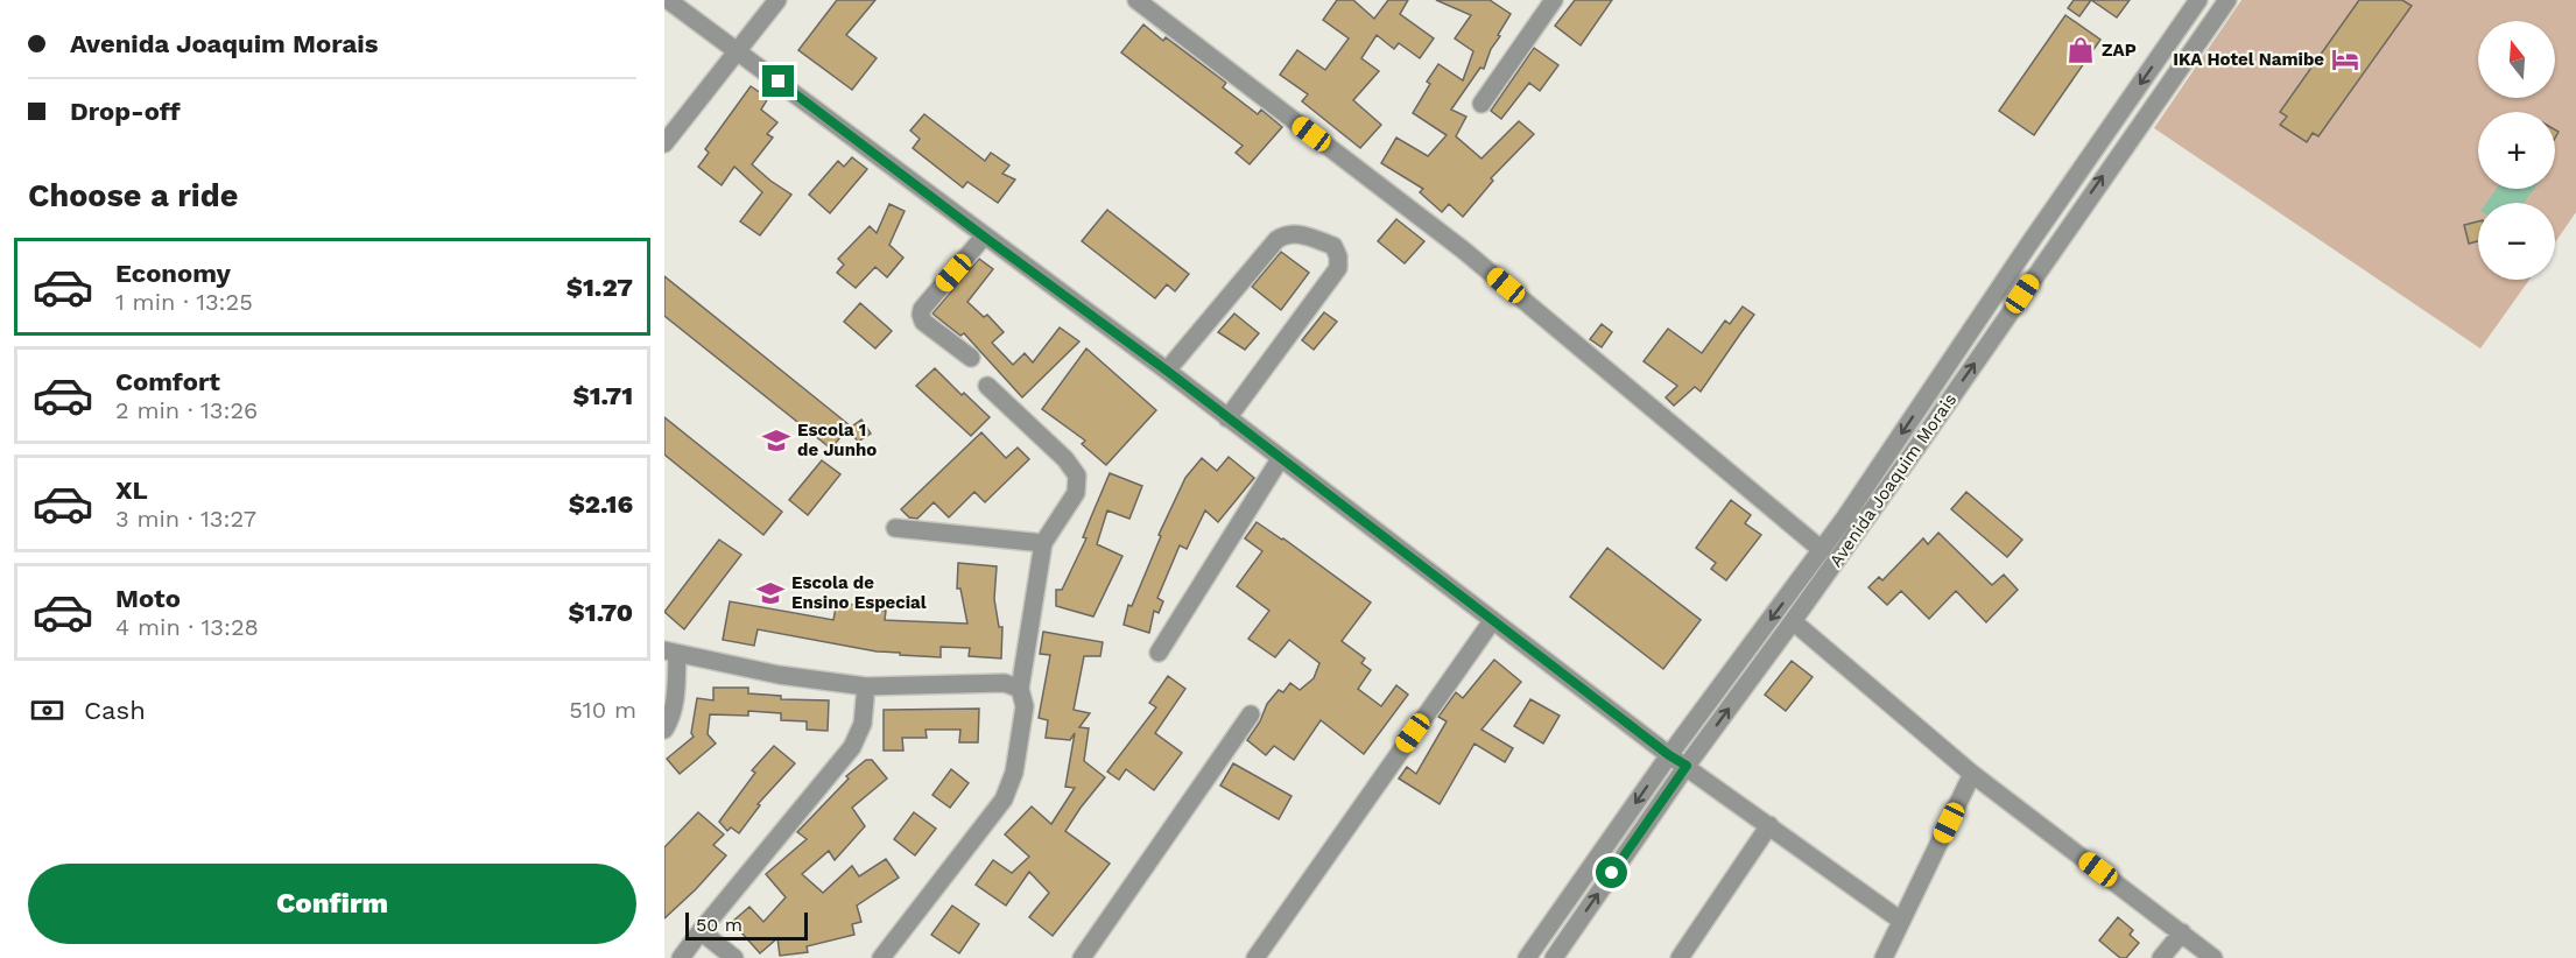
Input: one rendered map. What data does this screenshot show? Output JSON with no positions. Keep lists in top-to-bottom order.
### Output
{
  "streets": {
    "street": ["Avenida Joaquim Morais"]
  },
  "places": {
    "shop": ["ZAP"],
    "hotel": ["IKA Hotel Namibe"],
    "school or university": ["Escola 1 de Junho", "Escola de Ensino Especial"]
  },
  "scale_bar": "50 m",
  "north": "top",
  "page": {
    "banner": ["Avenida Joaquim Morais", "Drop-off"],
    "map_buttons": ["+", "−"],
    "heading": "Choose a ride",
    "list": [
      {
        "name": "Economy",
        "note": "1 min · 13:25",
        "value": "$1.27"
      },
      {
        "name": "Comfort",
        "note": "2 min · 13:26",
        "value": "$1.71"
      },
      {
        "name": "XL",
        "note": "3 min · 13:27",
        "value": "$2.16"
      },
      {
        "name": "Moto",
        "note": "4 min · 13:28",
        "value": "$1.70"
      }
    ],
    "pay": ["Cash", "510 m"],
    "buttons": "Confirm",
    "scale": "50 m"
  }
}
